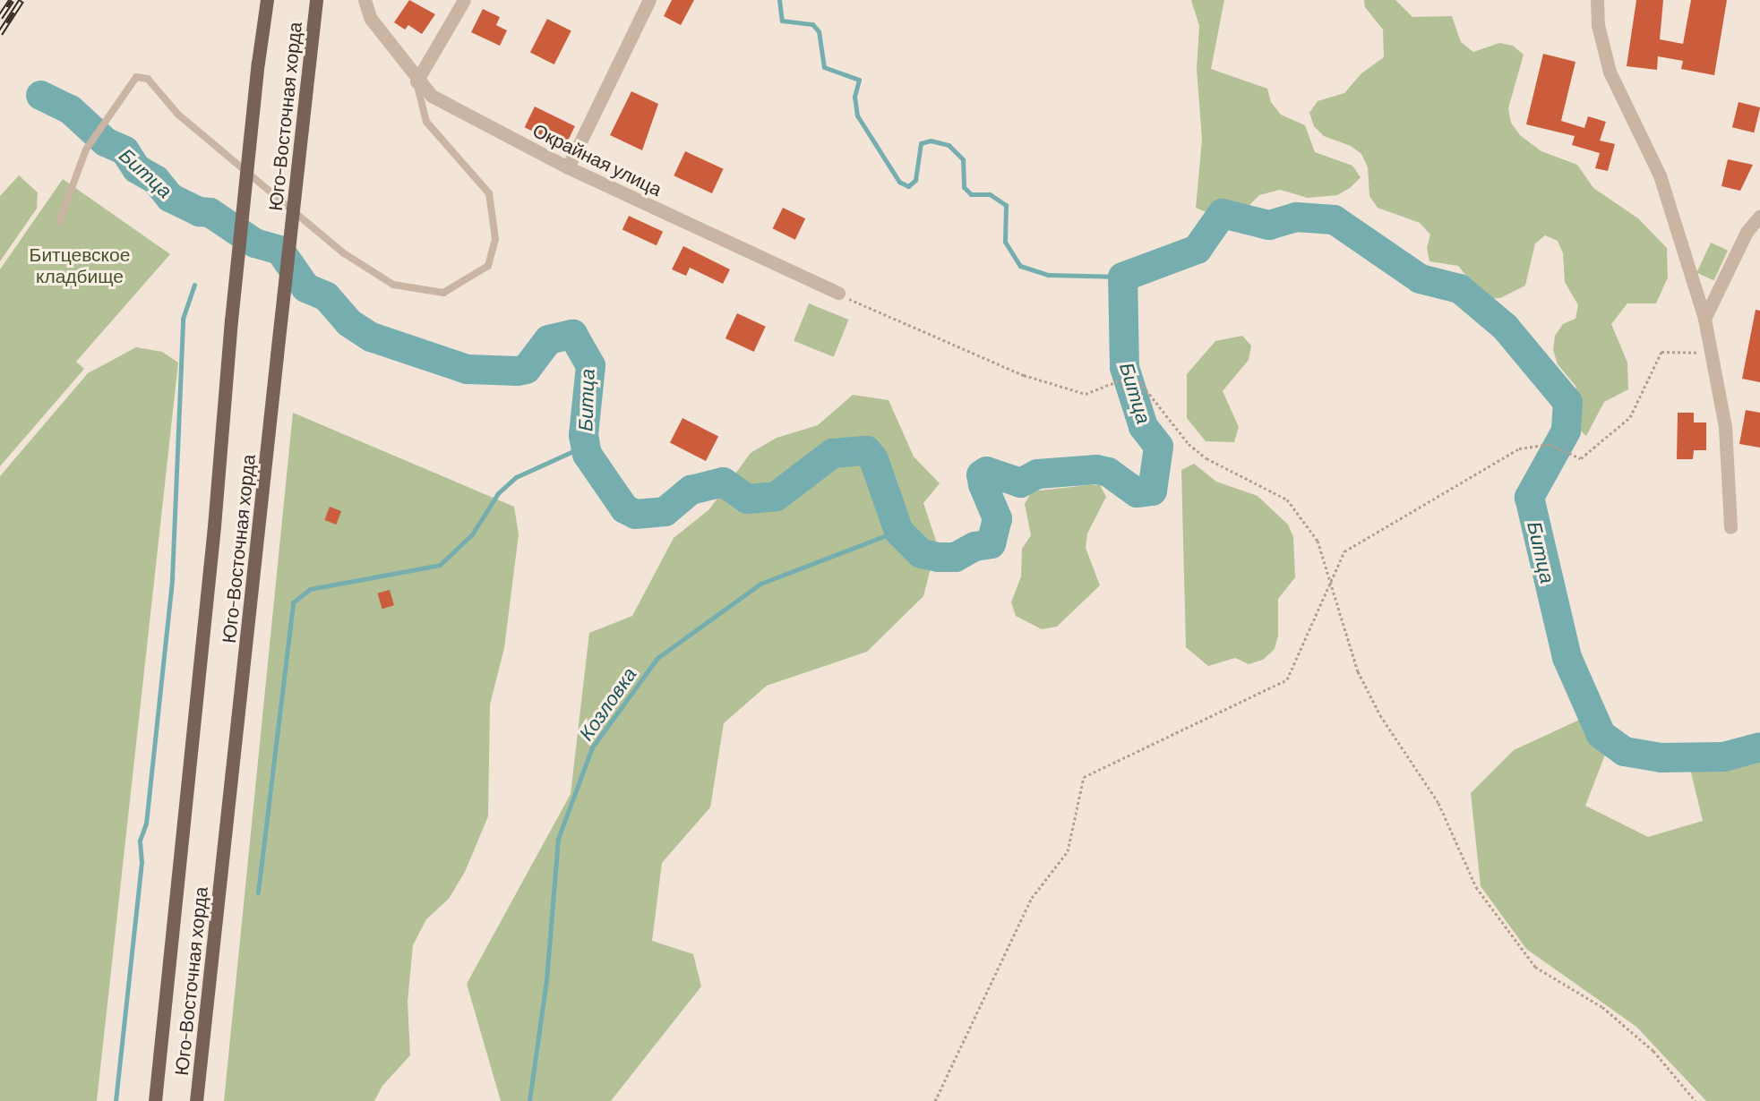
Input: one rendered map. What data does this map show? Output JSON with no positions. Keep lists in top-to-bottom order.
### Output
{
  "streets": {
    "main road": ["Юго-Восточная хорда"],
    "street": ["Окрайная улица"]
  },
  "water": ["Битца", "Козловка"],
  "parks": ["Битцевское кладбище"]
}
